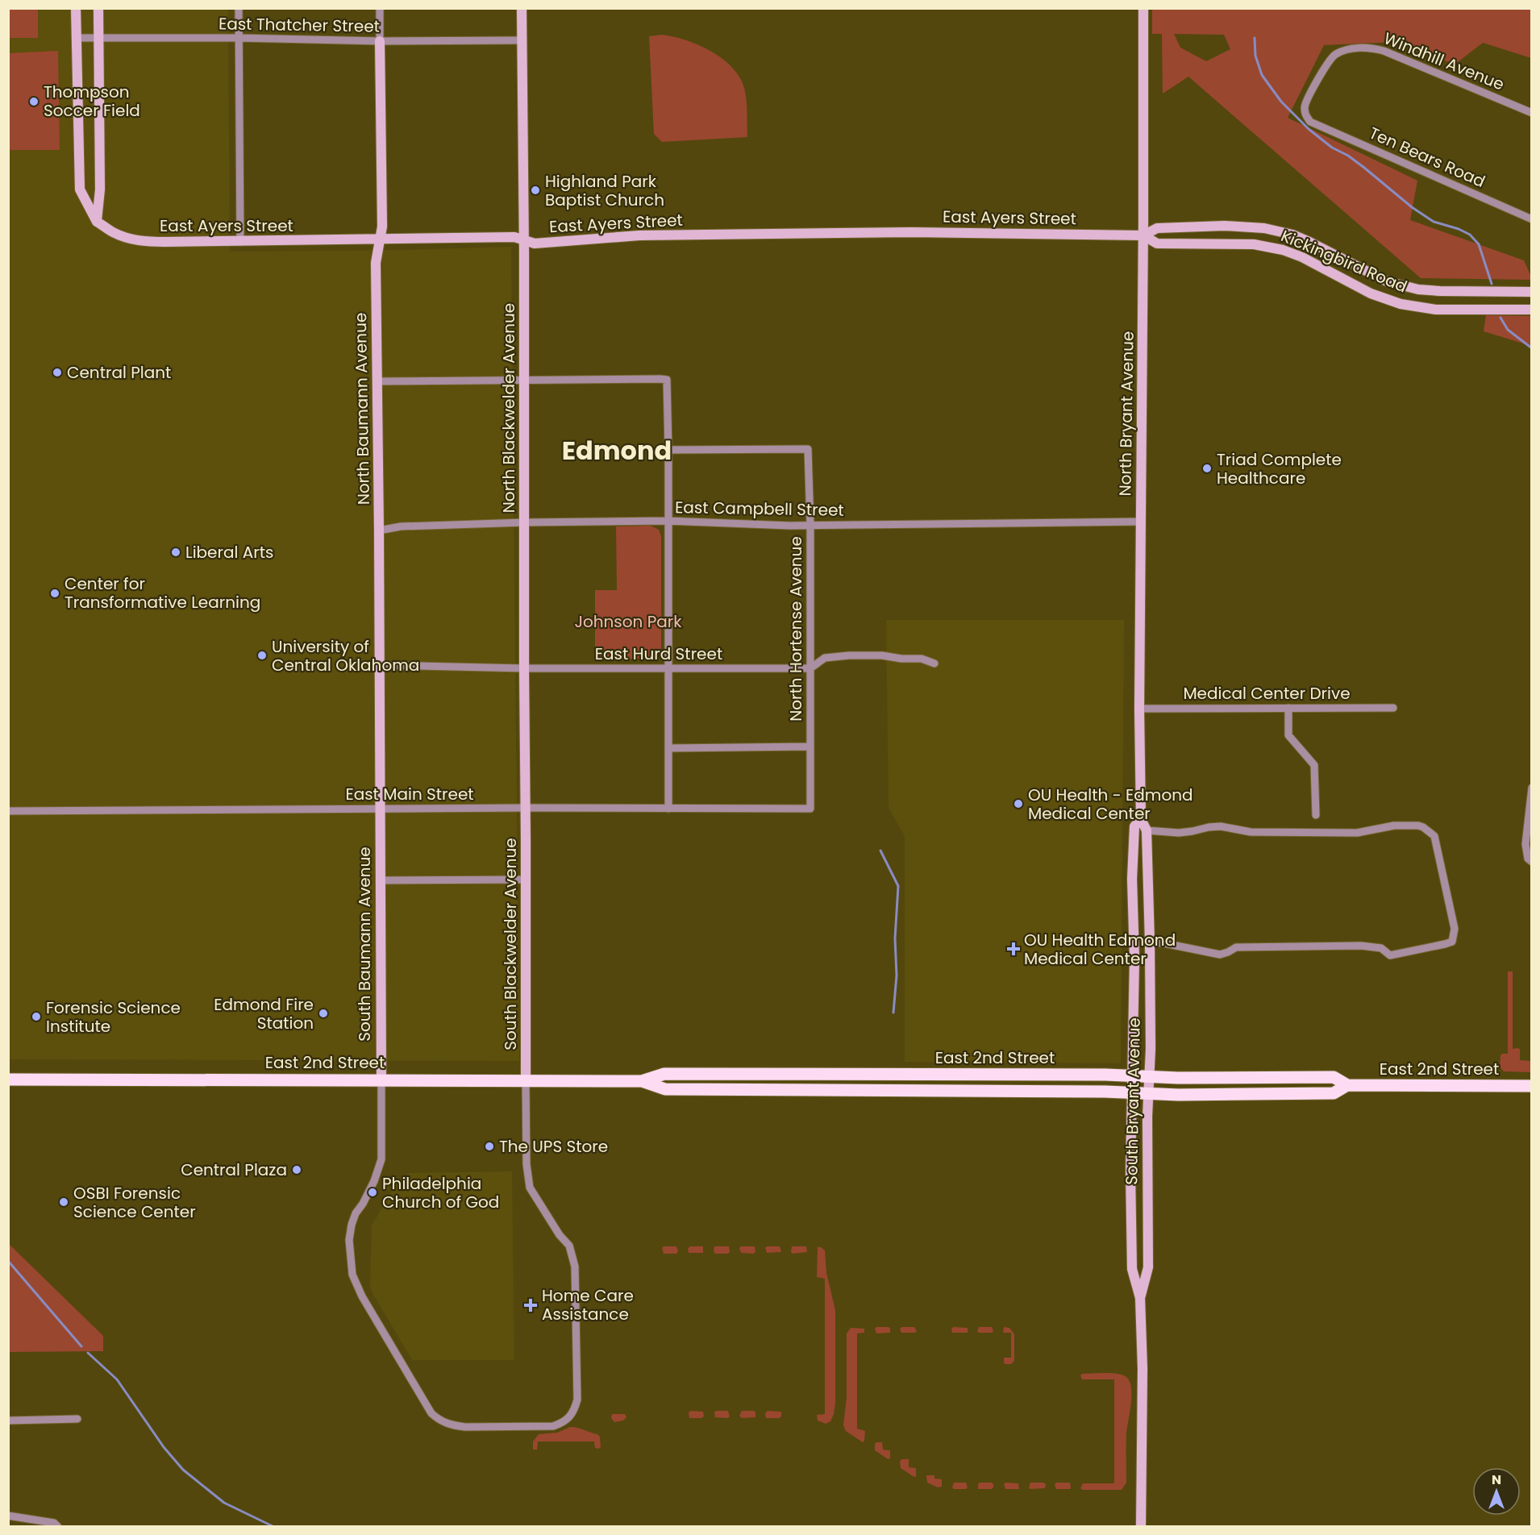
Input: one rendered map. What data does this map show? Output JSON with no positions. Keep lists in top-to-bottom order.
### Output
{
  "streets": {
    "main road": ["East 2nd Street"],
    "street": [
      "East Thatcher Street",
      "Windhill Avenue",
      "Ten Bears Road",
      "East Ayers Street",
      "Kickingbird Road",
      "North Blackwelder Avenue",
      "North Baumann Avenue",
      "North Bryant Avenue",
      "East Campbell Street",
      "North Hortense Avenue",
      "East Hurd Street",
      "Medical Center Drive",
      "East Main Street",
      "South Baumann Avenue",
      "South Blackwelder Avenue",
      "South Bryant Avenue"
    ]
  },
  "crossings": [
    ["East Thatcher Street", "North Blackwelder Avenue"],
    ["East Thatcher Street", "North Baumann Avenue"],
    ["Windhill Avenue", "Ten Bears Road"],
    ["East Ayers Street", "Kickingbird Road"],
    ["East Ayers Street", "North Blackwelder Avenue"],
    ["East Ayers Street", "North Baumann Avenue"],
    ["East Ayers Street", "North Bryant Avenue"],
    ["Kickingbird Road", "North Bryant Avenue"],
    ["North Blackwelder Avenue", "East Campbell Street"],
    ["North Blackwelder Avenue", "East Hurd Street"],
    ["North Blackwelder Avenue", "East Main Street"],
    ["North Blackwelder Avenue", "South Blackwelder Avenue"],
    ["North Baumann Avenue", "East Campbell Street"],
    ["North Baumann Avenue", "East Hurd Street"],
    ["North Baumann Avenue", "East Main Street"],
    ["North Baumann Avenue", "South Baumann Avenue"],
    ["North Bryant Avenue", "East Campbell Street"],
    ["North Bryant Avenue", "Medical Center Drive"],
    ["North Bryant Avenue", "South Bryant Avenue"],
    ["East Campbell Street", "North Hortense Avenue"],
    ["North Hortense Avenue", "East Hurd Street"],
    ["North Hortense Avenue", "East Main Street"],
    ["East Main Street", "South Baumann Avenue"],
    ["East Main Street", "South Blackwelder Avenue"],
    ["South Baumann Avenue", "East 2nd Street"],
    ["South Blackwelder Avenue", "East 2nd Street"],
    ["East 2nd Street", "South Bryant Avenue"]
  ],
  "districts": ["Edmond"],
  "parks": ["Johnson Park"],
  "places": {
    "other": [
      "Thompson Soccer Field",
      "Highland Park Baptist Church",
      "Central Plant",
      "Triad Complete Healthcare",
      "Liberal Arts",
      "Center for Transformative Learning",
      "University of Central Oklahoma",
      "OU Health - Edmond Medical Center",
      "Edmond Fire Station",
      "Forensic Science Institute",
      "The UPS Store",
      "Central Plaza",
      "Philadelphia Church of God",
      "OSBI Forensic Science Center"
    ],
    "health": ["OU Health Edmond Medical Center", "Home Care Assistance"]
  },
  "north": "top"
}
